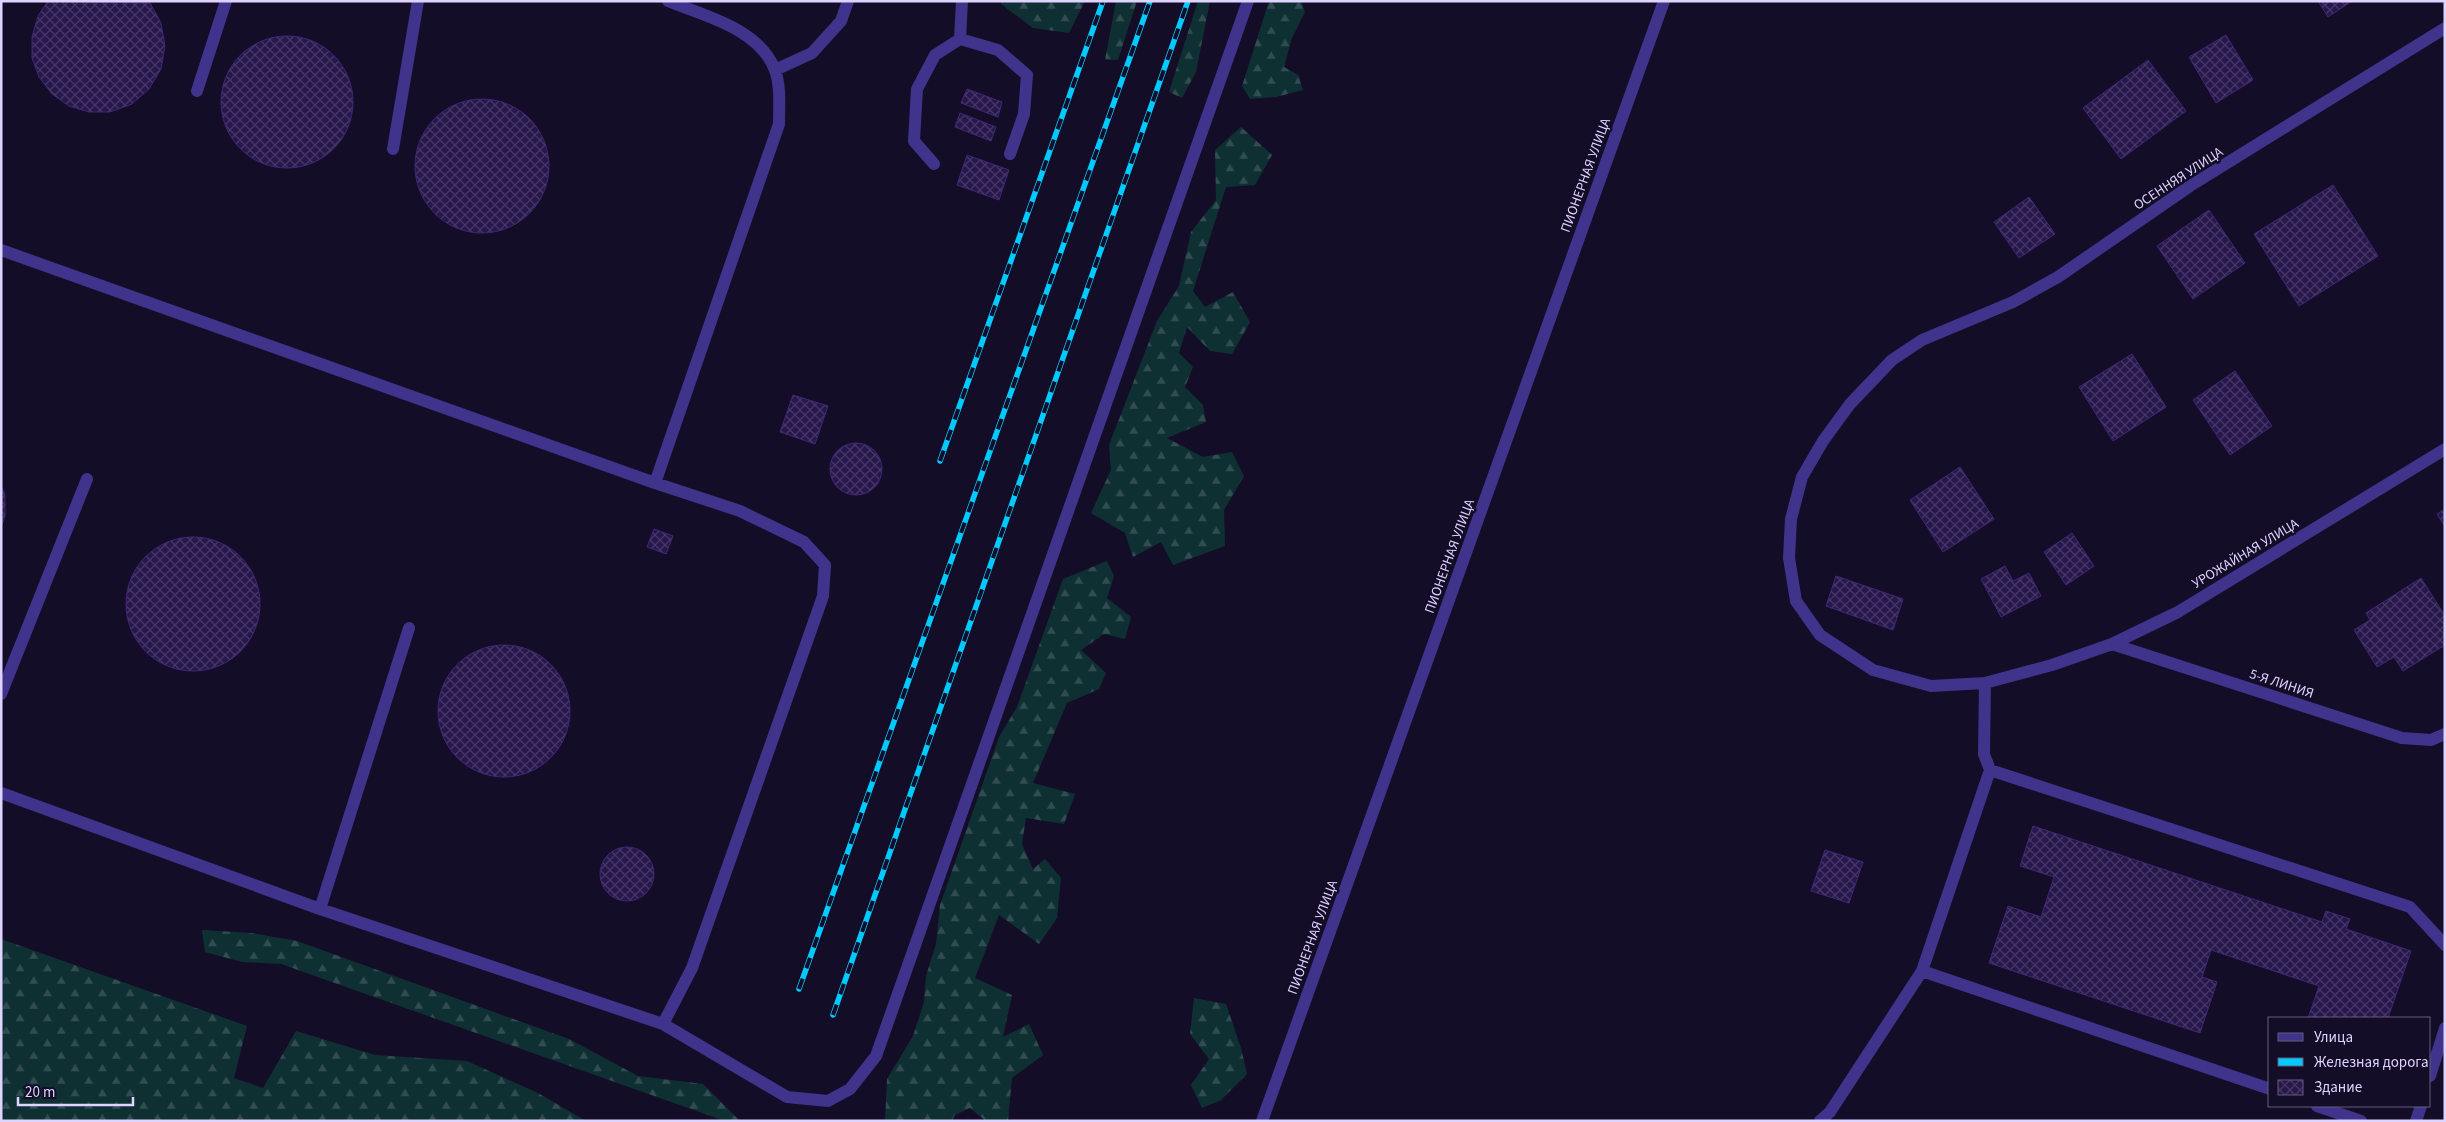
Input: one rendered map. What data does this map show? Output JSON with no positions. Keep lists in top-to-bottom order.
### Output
{
  "streets": {
    "street": [
      "ПИОНЕРНАЯ УЛИЦА",
      "ОСЕННЯЯ УЛИЦА",
      "УРОЖАЙНАЯ УЛИЦА",
      "5-Я ЛИНИЯ"
    ]
  },
  "crossings": [
    ["ОСЕННЯЯ УЛИЦА", "УРОЖАЙНАЯ УЛИЦА"],
    ["УРОЖАЙНАЯ УЛИЦА", "5-Я ЛИНИЯ"]
  ],
  "legend": ["Улица", "Железная дорога", "Здание"],
  "scale_bar": "20 m"
}
